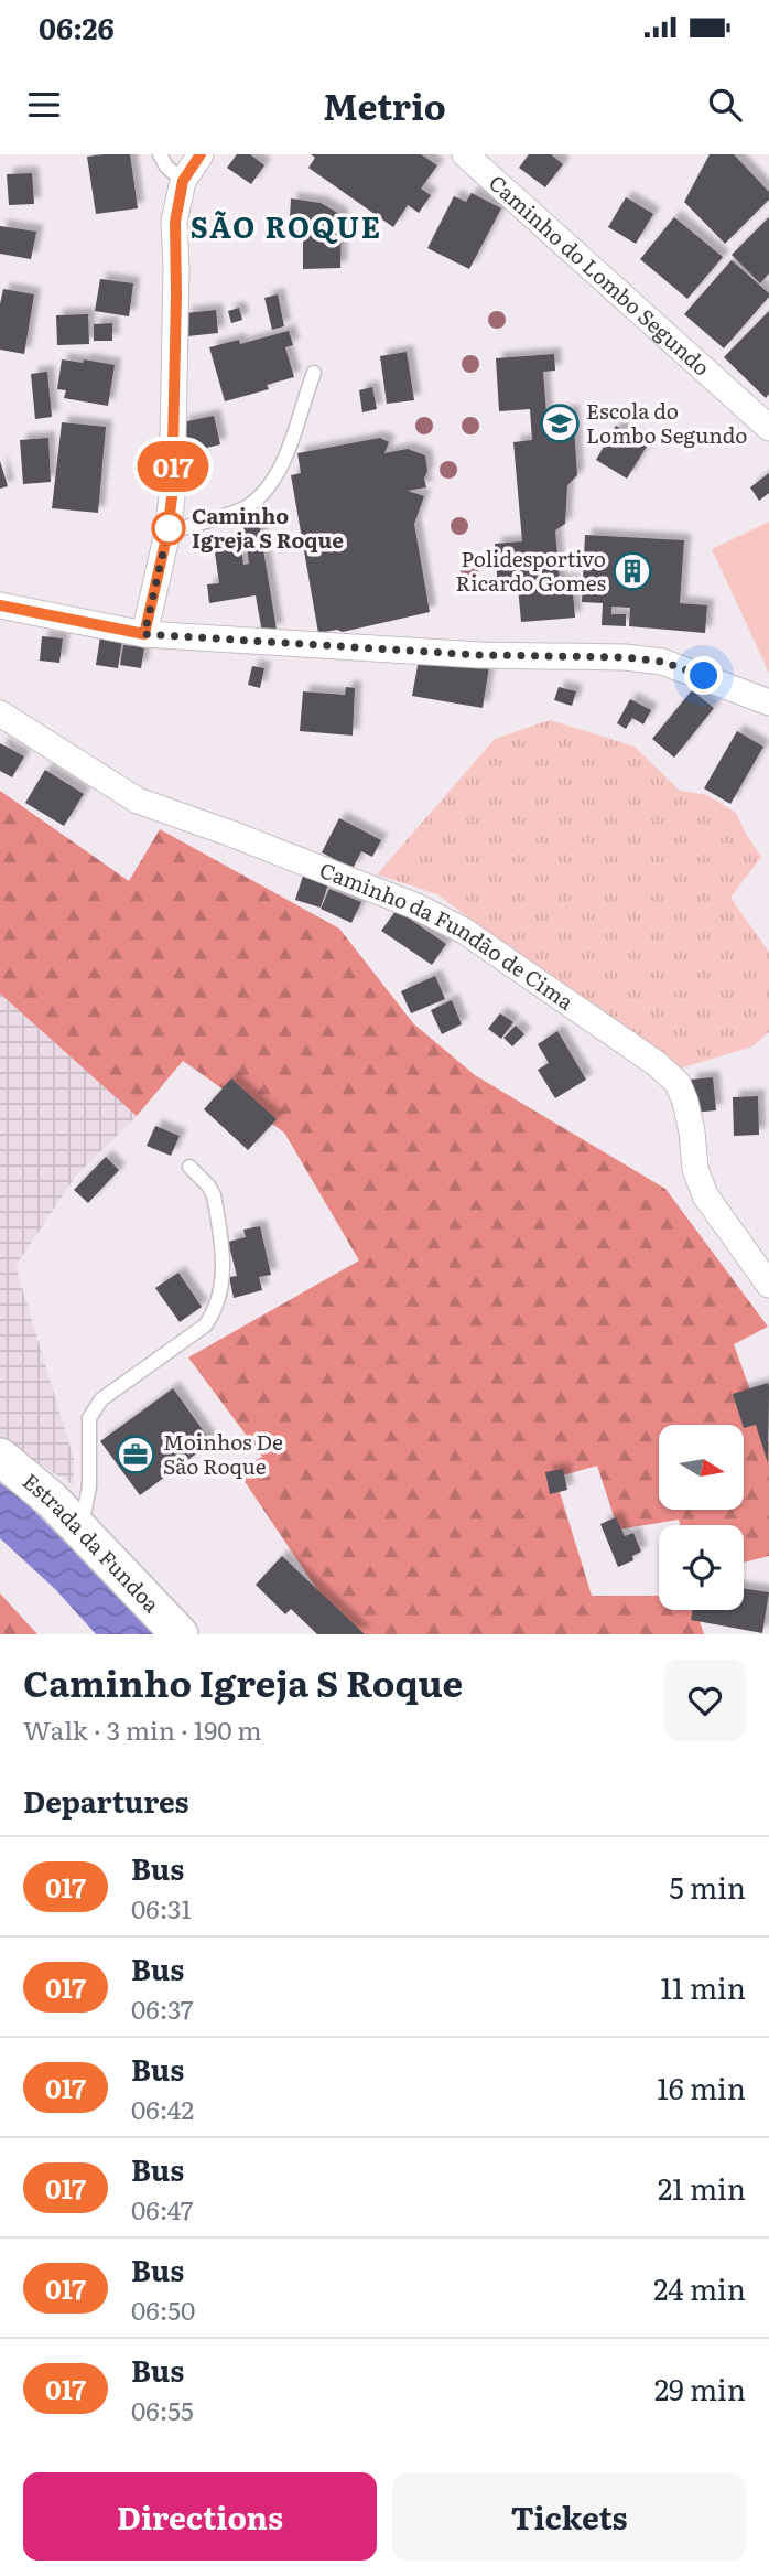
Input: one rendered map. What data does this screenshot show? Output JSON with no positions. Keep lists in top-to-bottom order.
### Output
{
  "streets": {
    "main road": ["Estrada da Fundoa"],
    "street": ["Caminho do Lombo Segundo", "Caminho da Fundão de Cima"]
  },
  "districts": ["SÃO ROQUE"],
  "places": {
    "school or university": ["Escola do Lombo Segundo"],
    "other": ["Caminho Igreja S Roque"],
    "building": ["Polidesportivo Ricardo Gomes"],
    "office": ["Moinhos De São Roque"]
  },
  "lines": ["bus line 017"],
  "north": "right",
  "page": {
    "status": "06:26",
    "header": "Metrio",
    "on_map": "017",
    "heading": [
      ["Caminho Igreja S Roque", "Walk · 3 min · 190 m"],
      "Departures"
    ],
    "list": [
      {
        "mark": "017",
        "name": "Bus",
        "note": "06:31",
        "value": "5 min"
      },
      {
        "mark": "017",
        "name": "Bus",
        "note": "06:37",
        "value": "11 min"
      },
      {
        "mark": "017",
        "name": "Bus",
        "note": "06:42",
        "value": "16 min"
      },
      {
        "mark": "017",
        "name": "Bus",
        "note": "06:47",
        "value": "21 min"
      },
      {
        "mark": "017",
        "name": "Bus",
        "note": "06:50",
        "value": "24 min"
      },
      {
        "mark": "017",
        "name": "Bus",
        "note": "06:55",
        "value": "29 min"
      }
    ],
    "buttons": ["Directions", "Tickets"]
  }
}
